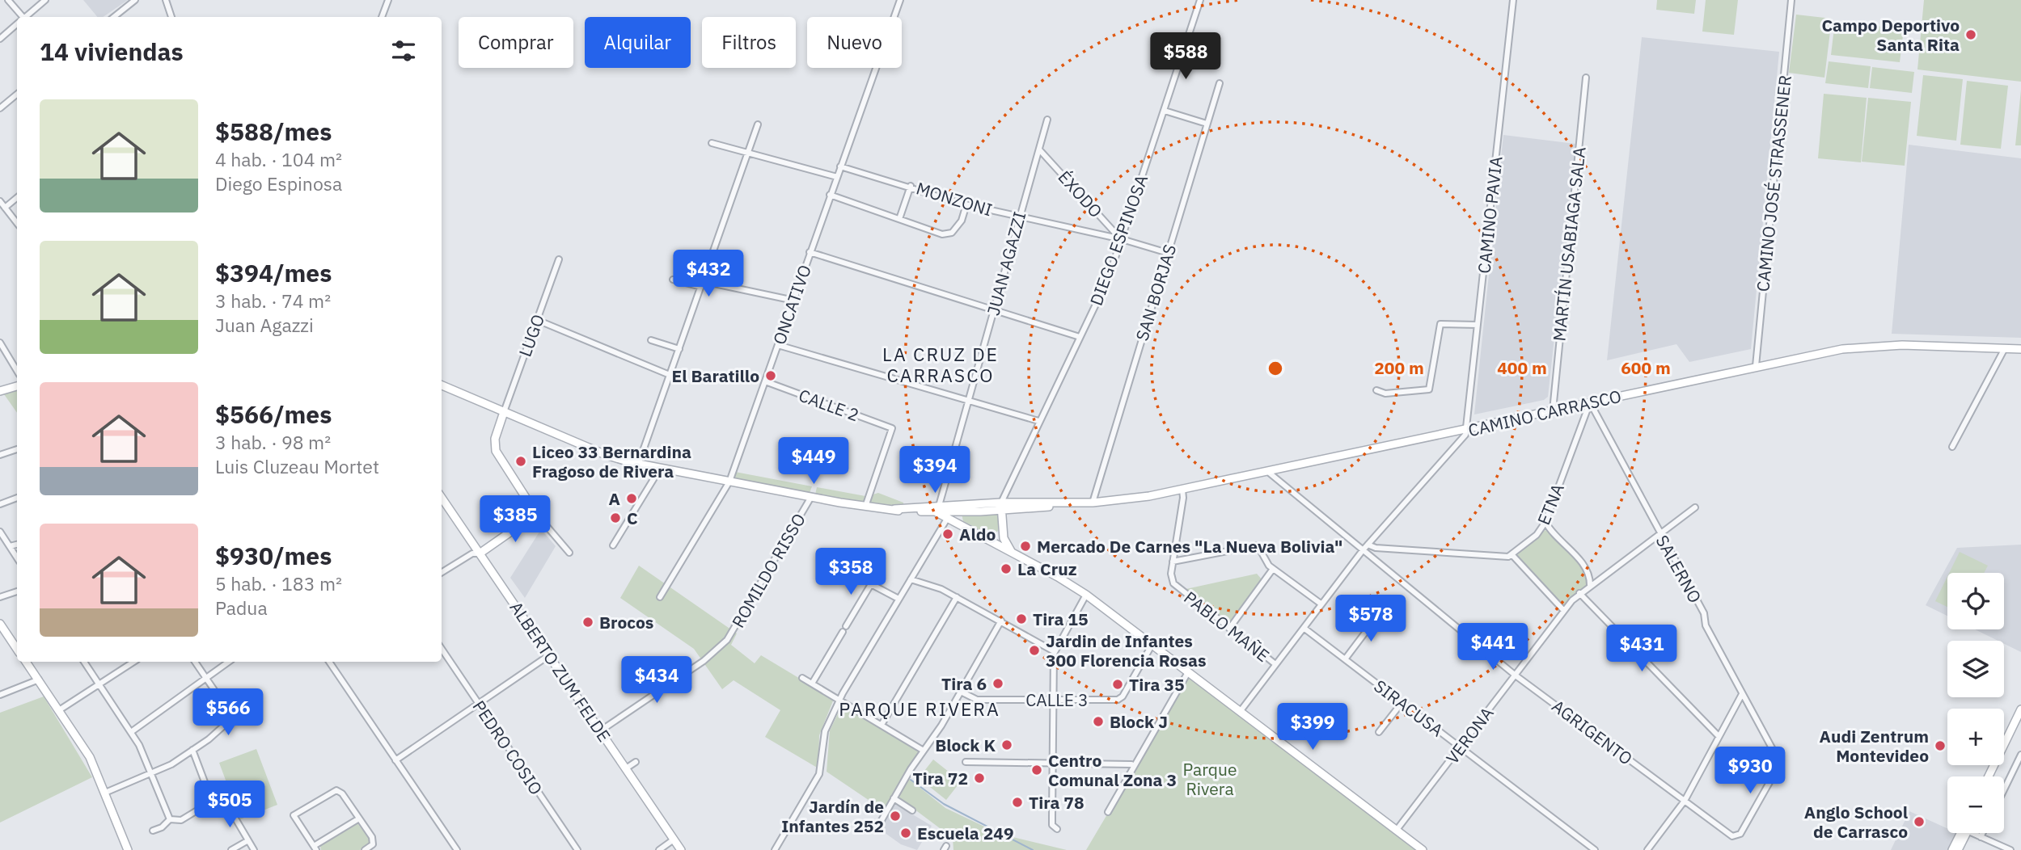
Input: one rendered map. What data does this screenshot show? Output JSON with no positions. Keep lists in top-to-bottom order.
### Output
{
  "streets": {
    "street": [
      "CAMINO JOSÉ STRASSENER",
      "ÉXODO",
      "MONZONI",
      "CAMINO PAVIA",
      "DIEGO ESPINOSA",
      "MARTÍN USABIAGA SALA",
      "JUAN AGAZZI",
      "SAN BORJAS",
      "ONCATIVO",
      "LUGO",
      "CALLE 2",
      "CAMINO CARRASCO",
      "ETNA",
      "SALERNO",
      "ROMILDO RISSO",
      "PABLO MAÑE",
      "ALBERTO ZUM FELDE",
      "CALLE 3",
      "SIRACUSA",
      "AGRIGENTO",
      "VERONA",
      "PEDRO COSIO"
    ]
  },
  "crossings": [
    ["CAMINO JOSÉ STRASSENER", "CAMINO CARRASCO"],
    ["ÉXODO", "MONZONI"],
    ["ÉXODO", "DIEGO ESPINOSA"],
    ["ÉXODO", "JUAN AGAZZI"],
    ["MONZONI", "DIEGO ESPINOSA"],
    ["MONZONI", "JUAN AGAZZI"],
    ["MONZONI", "SAN BORJAS"],
    ["MONZONI", "ONCATIVO"],
    ["CAMINO PAVIA", "CAMINO CARRASCO"],
    ["DIEGO ESPINOSA", "CAMINO CARRASCO"],
    ["MARTÍN USABIAGA SALA", "CAMINO CARRASCO"],
    ["JUAN AGAZZI", "CAMINO CARRASCO"],
    ["SAN BORJAS", "CAMINO CARRASCO"],
    ["ONCATIVO", "CALLE 2"],
    ["ONCATIVO", "CAMINO CARRASCO"],
    ["LUGO", "CAMINO CARRASCO"],
    ["CALLE 2", "CAMINO CARRASCO"],
    ["CAMINO CARRASCO", "ETNA"],
    ["CAMINO CARRASCO", "SALERNO"],
    ["CAMINO CARRASCO", "ROMILDO RISSO"],
    ["CAMINO CARRASCO", "PABLO MAÑE"],
    ["CAMINO CARRASCO", "AGRIGENTO"],
    ["ETNA", "SALERNO"],
    ["SALERNO", "AGRIGENTO"],
    ["SALERNO", "VERONA"],
    ["ROMILDO RISSO", "ALBERTO ZUM FELDE"],
    ["SIRACUSA", "VERONA"],
    ["AGRIGENTO", "VERONA"]
  ],
  "districts": ["LA CRUZ DE CARRASCO", "PARQUE RIVERA"],
  "parks": ["Parque Rivera"],
  "places": [
    "Campo Deportivo Santa Rita",
    "El Baratillo",
    "Liceo 33 Bernardina Fragoso de Rivera",
    "A",
    "C",
    "Aldo",
    "Mercado De Carnes \"La Nueva Bolivia\"",
    "La Cruz",
    "Tira 15",
    "Brocos",
    "Jardin de Infantes 300 Florencia Rosas",
    "Tira 6",
    "Tira 35",
    "Block J",
    "Block K",
    "Audi Zentrum Montevideo",
    "Centro Comunal Zona 3",
    "Tira 72",
    "Tira 78",
    "Jardín de Infantes 252",
    "Anglo School de Carrasco",
    "Escuela 249"
  ],
  "page": {
    "chip": [
      "Comprar",
      "Alquilar",
      "Filtros",
      "Nuevo"
    ],
    "heading": "14 viviendas",
    "price": [
      "$588",
      "$432",
      "$449",
      "$394",
      "$385",
      "$358",
      "$578",
      "$441",
      "$431",
      "$434",
      "$566",
      "$399",
      "$930",
      "$505"
    ],
    "list": [
      {
        "name": "$588/mes",
        "note": "4 hab. · 104 m² · Diego Espinosa"
      },
      {
        "name": "$394/mes",
        "note": "3 hab. · 74 m² · Juan Agazzi"
      },
      {
        "name": "$566/mes",
        "note": "3 hab. · 98 m² · Luis Cluzeau Mortet"
      },
      {
        "name": "$930/mes",
        "note": "5 hab. · 183 m² · Padua"
      }
    ],
    "map_buttons": ["+", "−"]
  },
  "rings": ["200 m", "400 m", "600 m"]
}
